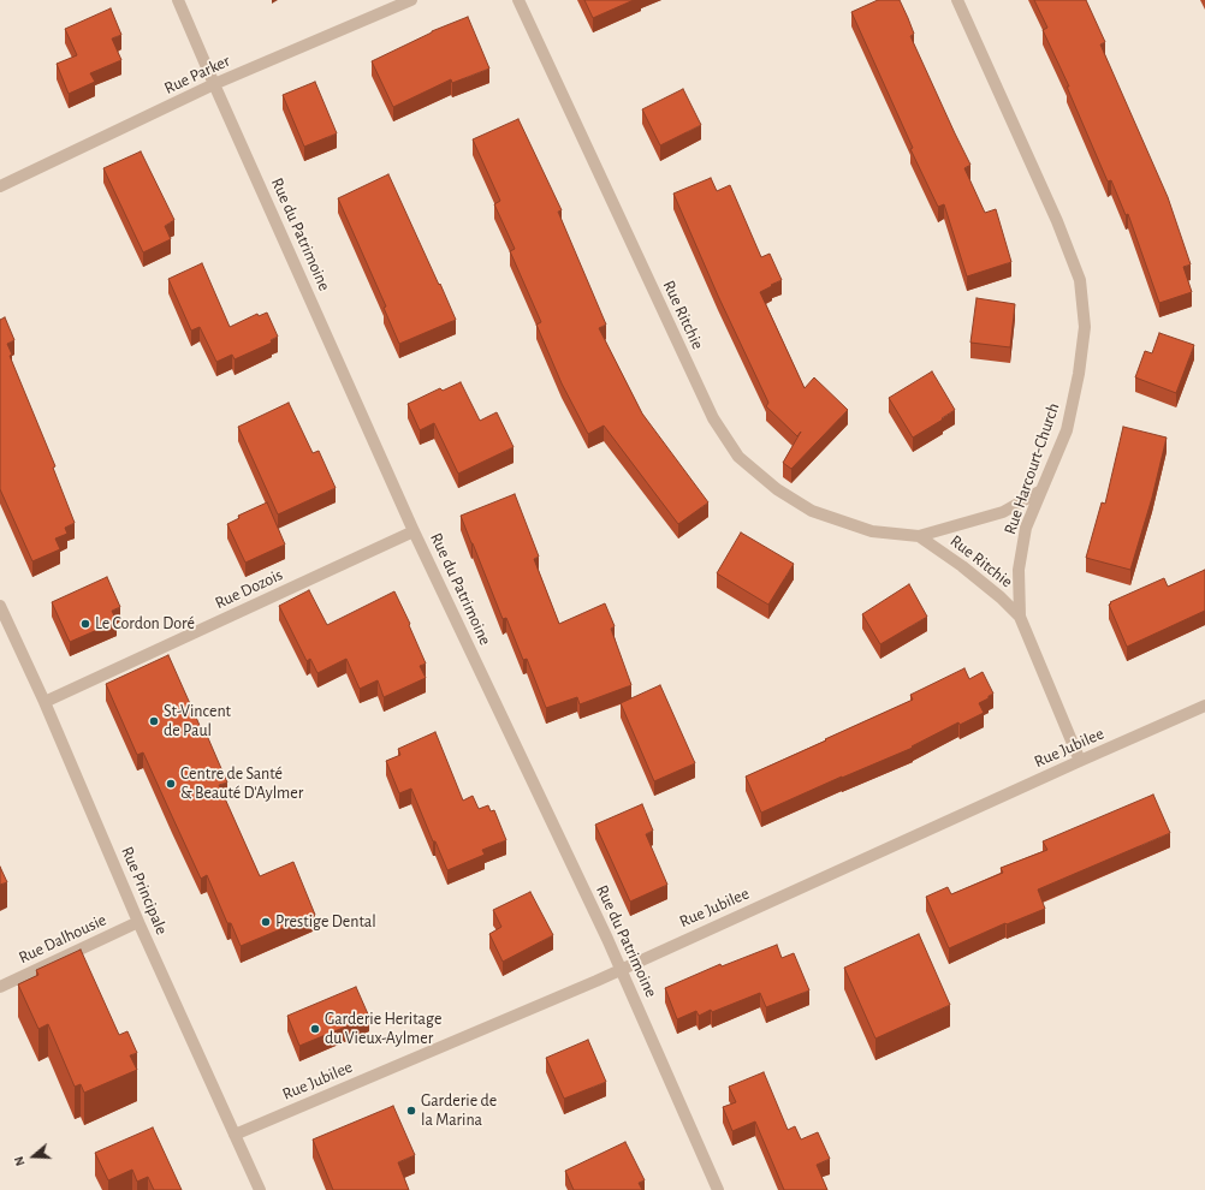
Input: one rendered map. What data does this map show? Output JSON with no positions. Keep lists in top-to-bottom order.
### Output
{
  "streets": {
    "street": [
      "Rue Parker",
      "Rue du Patrimoine",
      "Rue Ritchie",
      "Rue Harcourt-Church",
      "Rue Dozois",
      "Rue Jubilee",
      "Rue Principale",
      "Rue Dalhousie"
    ]
  },
  "crossings": [
    ["Rue Parker", "Rue du Patrimoine"],
    ["Rue du Patrimoine", "Rue Dozois"],
    ["Rue du Patrimoine", "Rue Jubilee"],
    ["Rue Ritchie", "Rue Harcourt-Church"],
    ["Rue Harcourt-Church", "Rue Jubilee"],
    ["Rue Dozois", "Rue Principale"],
    ["Rue Jubilee", "Rue Principale"],
    ["Rue Principale", "Rue Dalhousie"]
  ],
  "places": [
    "Le Cordon Doré",
    "St-Vincent de Paul",
    "Centre de Santé & Beauté D'Aylmer",
    "Prestige Dental",
    "Garderie Heritage du Vieux-Aylmer",
    "Garderie de la Marina"
  ],
  "north": "left"
}
